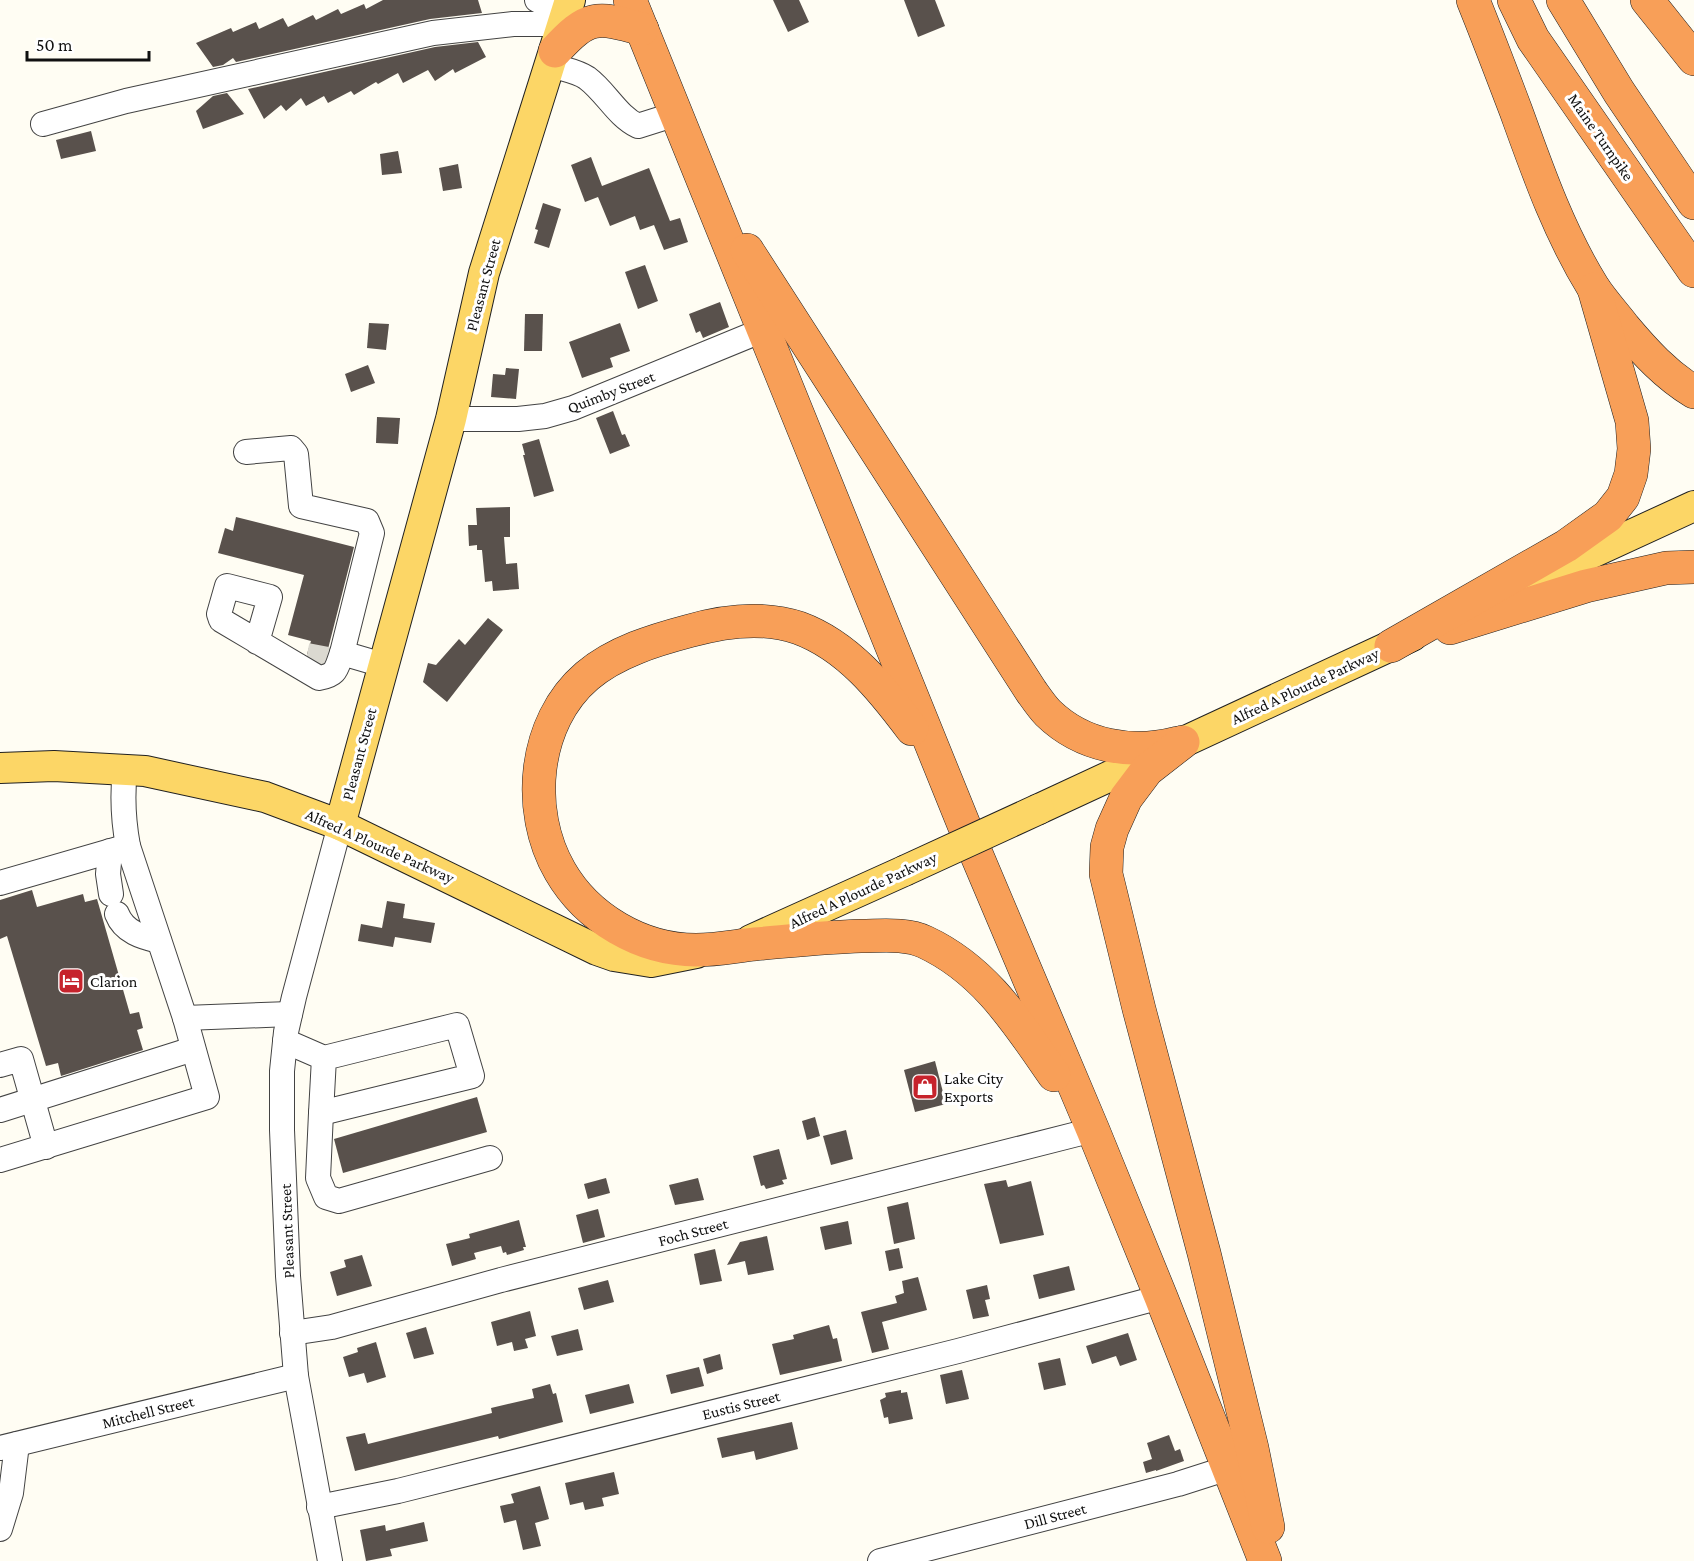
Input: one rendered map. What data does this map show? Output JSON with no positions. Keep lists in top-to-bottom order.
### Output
{
  "streets": {
    "highway": ["Maine Turnpike"],
    "main road": ["Pleasant Street", "Alfred A Plourde Parkway"],
    "street": [
      "Quimby Street",
      "Foch Street",
      "Eustis Street",
      "Mitchell Street",
      "Dill Street"
    ]
  },
  "crossings": [
    ["Pleasant Street", "Quimby Street"],
    ["Pleasant Street", "Alfred A Plourde Parkway"],
    ["Pleasant Street", "Foch Street"],
    ["Pleasant Street", "Eustis Street"],
    ["Pleasant Street", "Mitchell Street"]
  ],
  "places": {
    "hotel": ["Clarion"],
    "shop": ["Lake City Exports"]
  },
  "scale_bar": "50 m"
}
